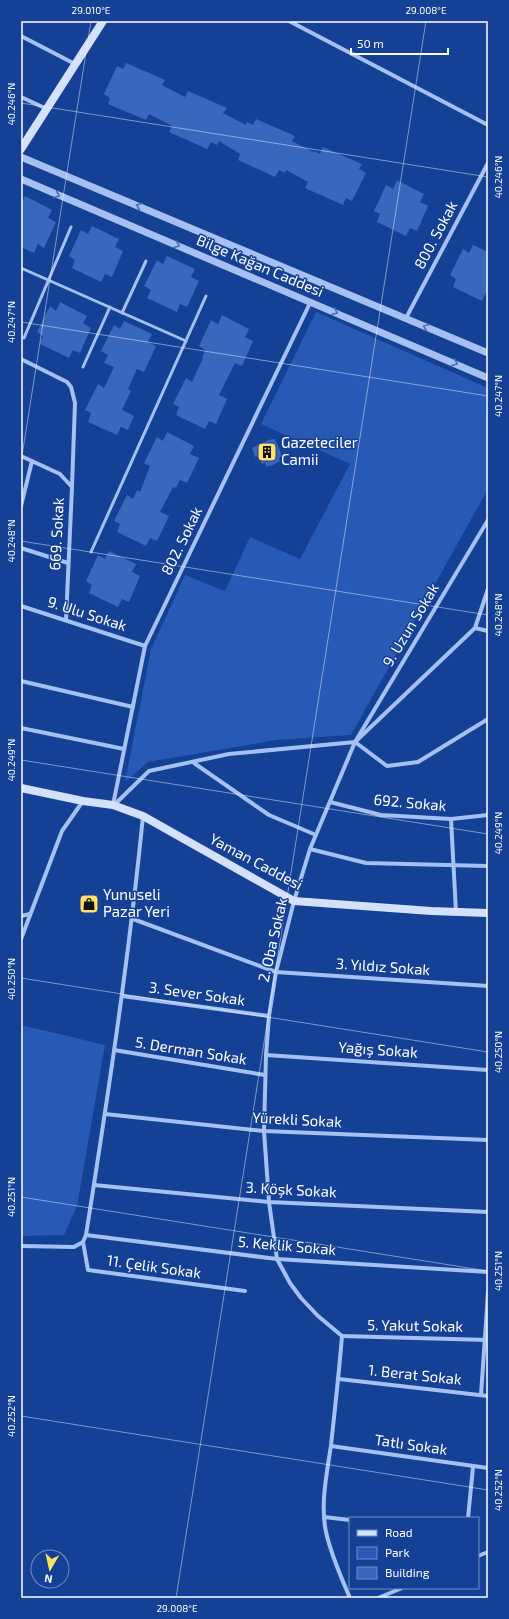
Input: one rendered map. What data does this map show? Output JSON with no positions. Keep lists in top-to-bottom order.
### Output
{
  "streets": {
    "main road": ["Yaman Caddesi"],
    "street": [
      "800. Sokak",
      "Bilge Kağan Caddesi",
      "669. Sokak",
      "802. Sokak",
      "9. Ulu Sokak",
      "9. Uzun Sokak",
      "692. Sokak",
      "2. Oba Sokak",
      "3. Yıldız Sokak",
      "3. Sever Sokak",
      "Yağış Sokak",
      "5. Derman Sokak",
      "Yürekli Sokak",
      "3. Köşk Sokak",
      "5. Keklik Sokak",
      "11. Çelik Sokak",
      "5. Yakut Sokak",
      "1. Berat Sokak",
      "Tatlı Sokak"
    ]
  },
  "crossings": [
    ["800. Sokak", "Bilge Kağan Caddesi"],
    ["Bilge Kağan Caddesi", "802. Sokak"],
    ["669. Sokak", "9. Ulu Sokak"],
    ["802. Sokak", "9. Ulu Sokak"],
    ["802. Sokak", "Yaman Caddesi"],
    ["9. Uzun Sokak", "2. Oba Sokak"],
    ["692. Sokak", "2. Oba Sokak"],
    ["Yaman Caddesi", "2. Oba Sokak"],
    ["2. Oba Sokak", "3. Yıldız Sokak"],
    ["2. Oba Sokak", "3. Sever Sokak"],
    ["2. Oba Sokak", "Yağış Sokak"],
    ["2. Oba Sokak", "5. Derman Sokak"],
    ["2. Oba Sokak", "Yürekli Sokak"],
    ["2. Oba Sokak", "3. Köşk Sokak"],
    ["2. Oba Sokak", "5. Keklik Sokak"]
  ],
  "places": {
    "building": ["Gazeteciler Camii"],
    "shop": ["Yunuseli Pazar Yeri"]
  },
  "legend": ["Road", "Park", "Building"],
  "scale_bar": "50 m",
  "north": "bottom",
  "coordinates": [
    "29.010°E",
    "29.008°E",
    "40.246°N",
    "40.247°N",
    "40.248°N",
    "40.249°N",
    "40.250°N",
    "40.251°N",
    "40.252°N"
  ]
}
